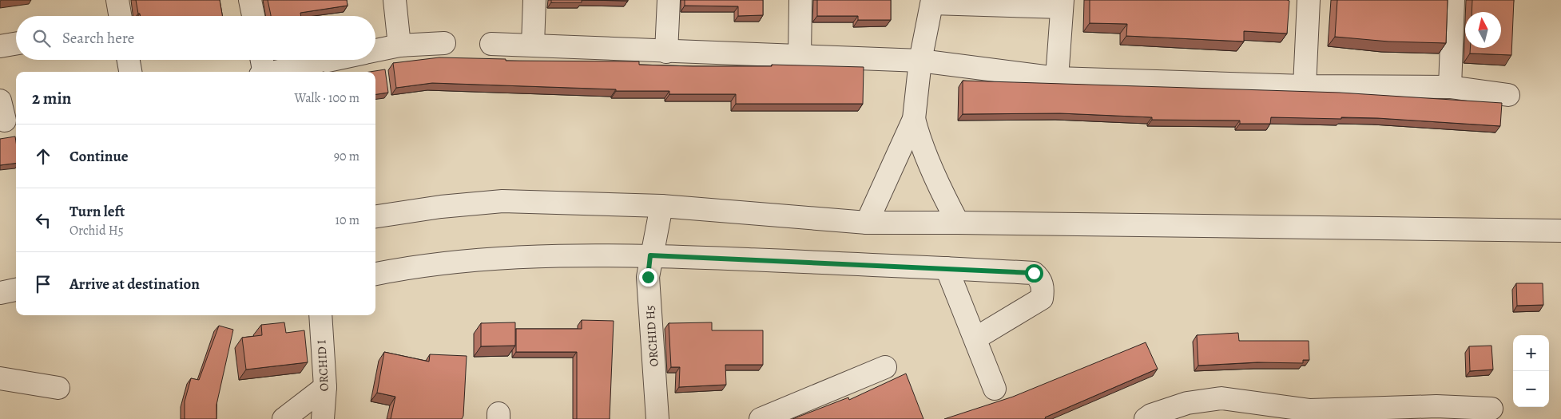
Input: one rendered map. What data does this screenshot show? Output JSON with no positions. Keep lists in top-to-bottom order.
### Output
{
  "streets": {
    "street": ["ORCHID H5", "ORCHID I"]
  },
  "north": "top",
  "page": {
    "search": "Search here",
    "heading": ["2 min", "Walk · 100 m"],
    "list": [
      ["Continue", "90 m"],
      ["Turn left", "Orchid H5", "10 m"],
      "Arrive at destination"
    ],
    "map_buttons": ["+", "−"]
  }
}
